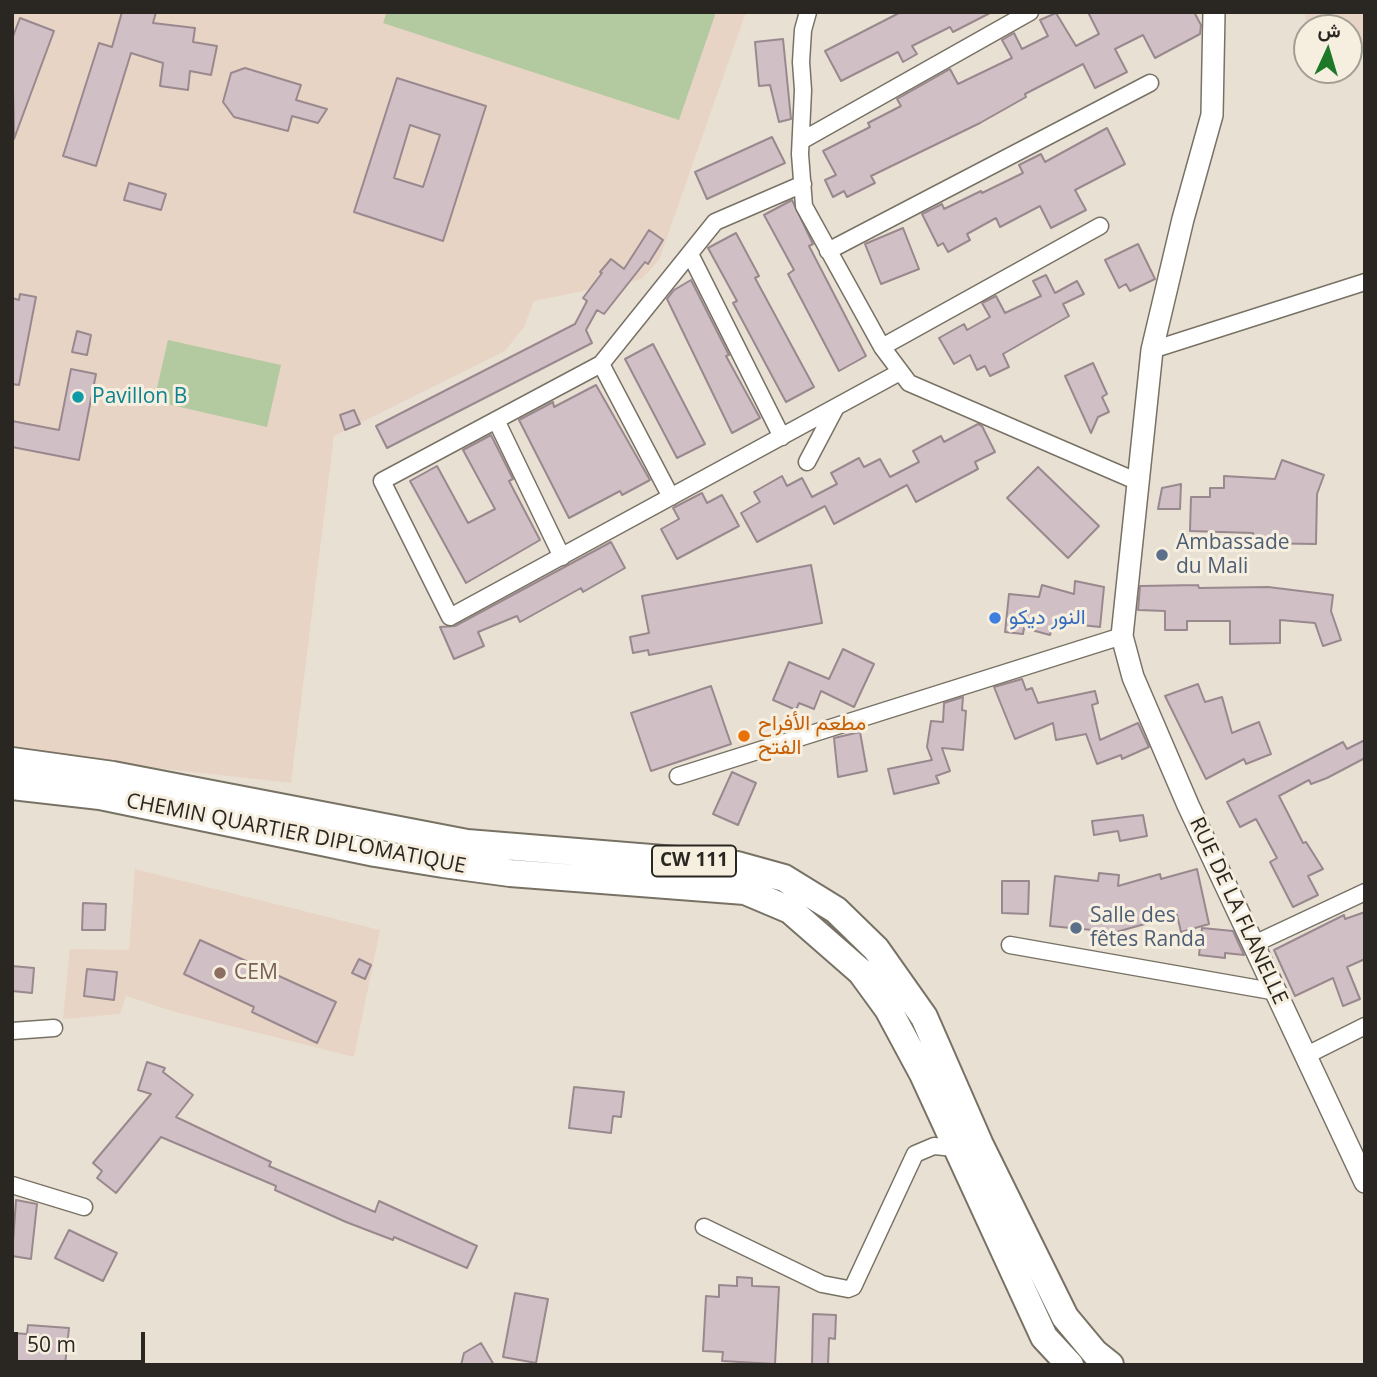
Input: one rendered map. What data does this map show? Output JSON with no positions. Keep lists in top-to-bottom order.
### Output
{
  "streets": {
    "highway": ["CHEMIN QUARTIER DIPLOMATIQUE", "CW 111"],
    "street": ["RUE DE LA FLANELLE"]
  },
  "places": [
    "Pavillon B",
    "Ambassade du Mali",
    "النور ديكو",
    "مطعم الأفراح الفتح",
    "Salle des fêtes Randa",
    "CEM"
  ],
  "scale_bar": "50 m",
  "north": "top"
}
